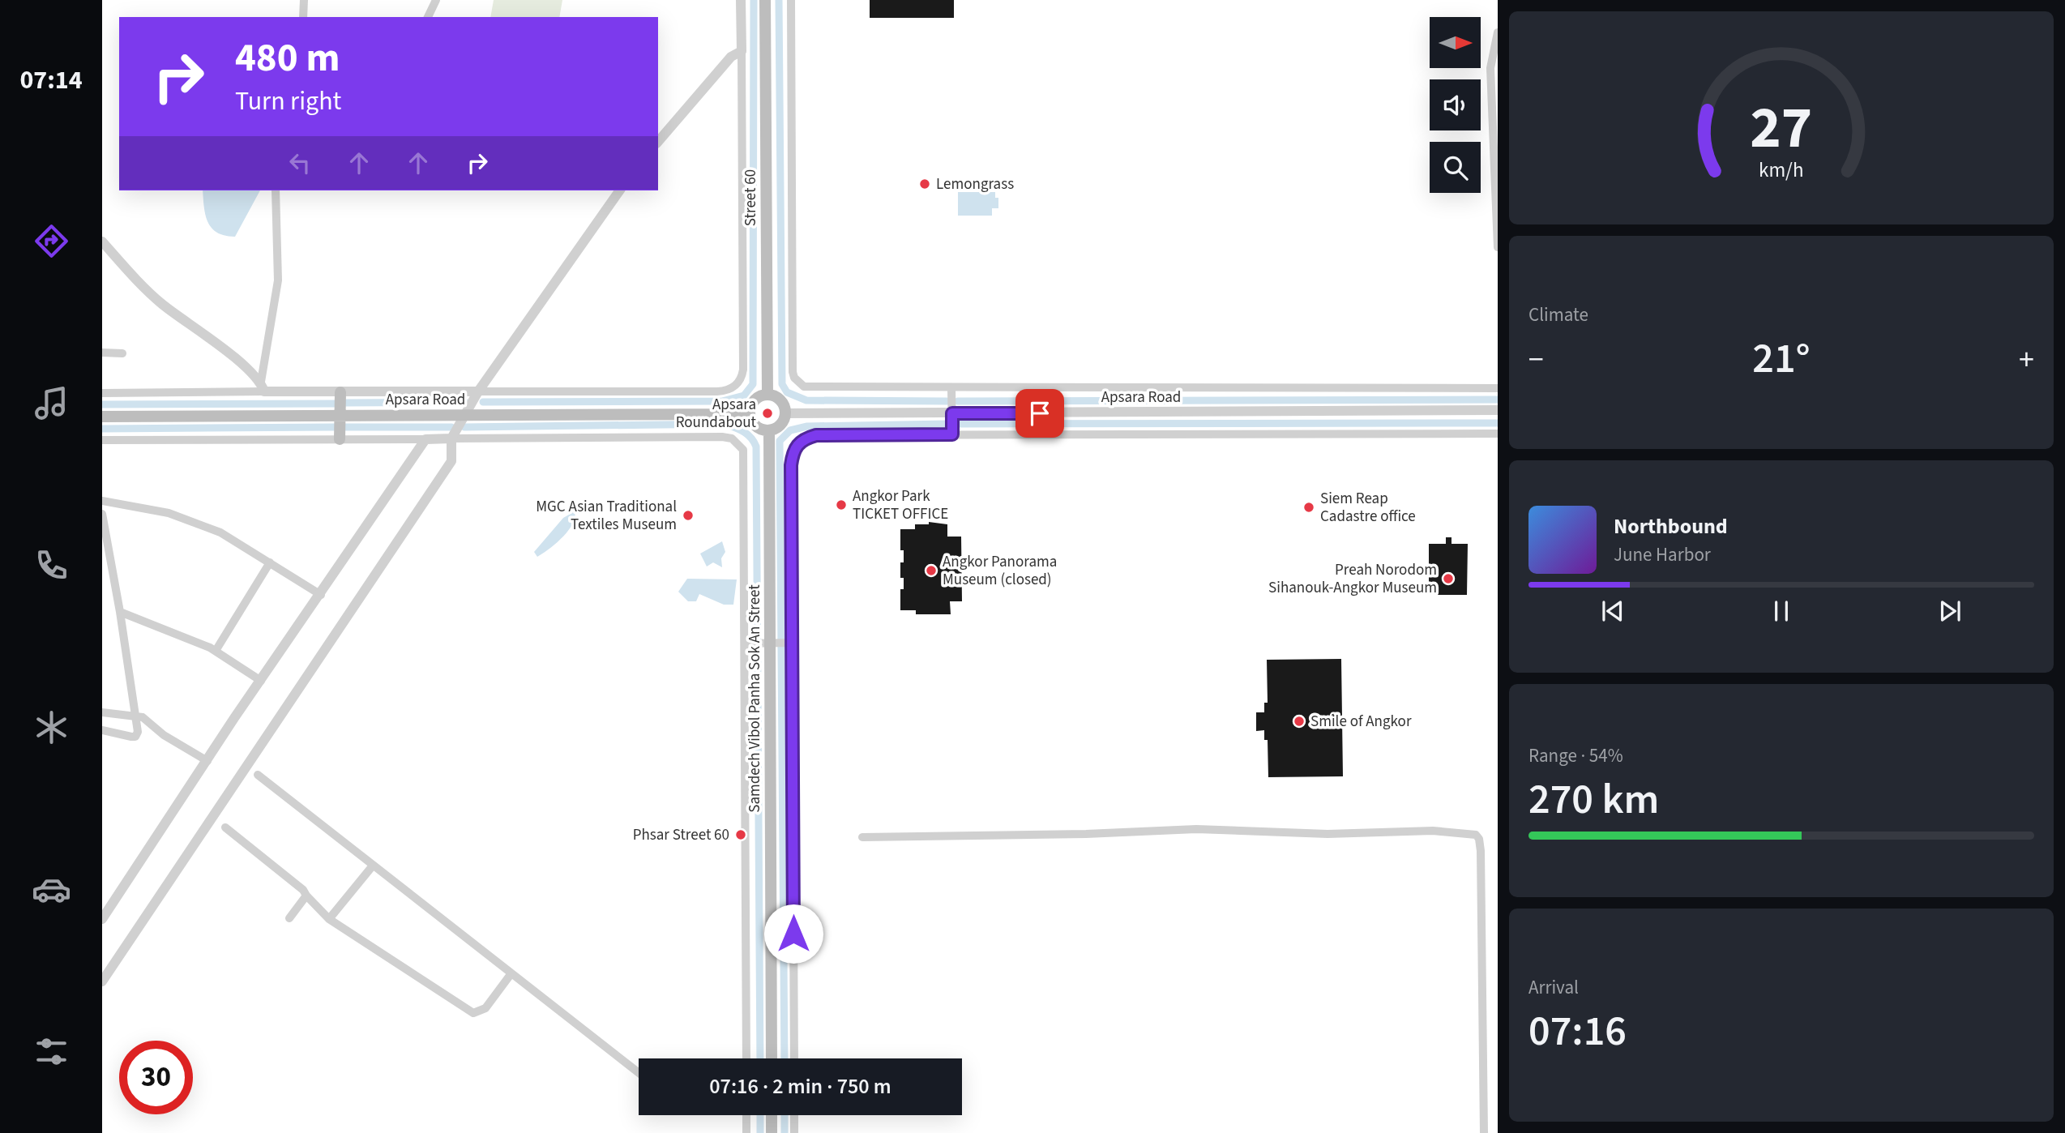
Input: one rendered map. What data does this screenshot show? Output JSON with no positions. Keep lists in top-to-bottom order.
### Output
{
  "streets": {
    "main road": ["Street 60", "Apsara Road", "Samdech Vibol Panha Sok An Street"]
  },
  "crossings": [
    ["Street 60", "Apsara Road"],
    ["Street 60", "Samdech Vibol Panha Sok An Street"],
    ["Apsara Road", "Samdech Vibol Panha Sok An Street"]
  ],
  "places": [
    "Lemongrass",
    "Apsara Roundabout",
    "Angkor Park TICKET OFFICE",
    "Siem Reap Cadastre office",
    "MGC Asian Traditional Textiles Museum",
    "Angkor Panorama Museum (closed)",
    "Preah Norodom Sihanouk-Angkor Museum",
    "Smile of Angkor",
    "Phsar Street 60"
  ],
  "north": "right",
  "page": {
    "tabs": "07:14",
    "turn": ["480 m", "Turn right"],
    "tile": [
      "Climate",
      ["Range · 54%", "270 km"],
      ["Arrival", "07:16"]
    ],
    "heat": ["−", "21°", "+"],
    "song": ["Northbound", "June Harbor"],
    "limit": "30",
    "trip": "07:16 · 2 min · 750 m",
    "gauge": ["27", "km/h"]
  }
}
